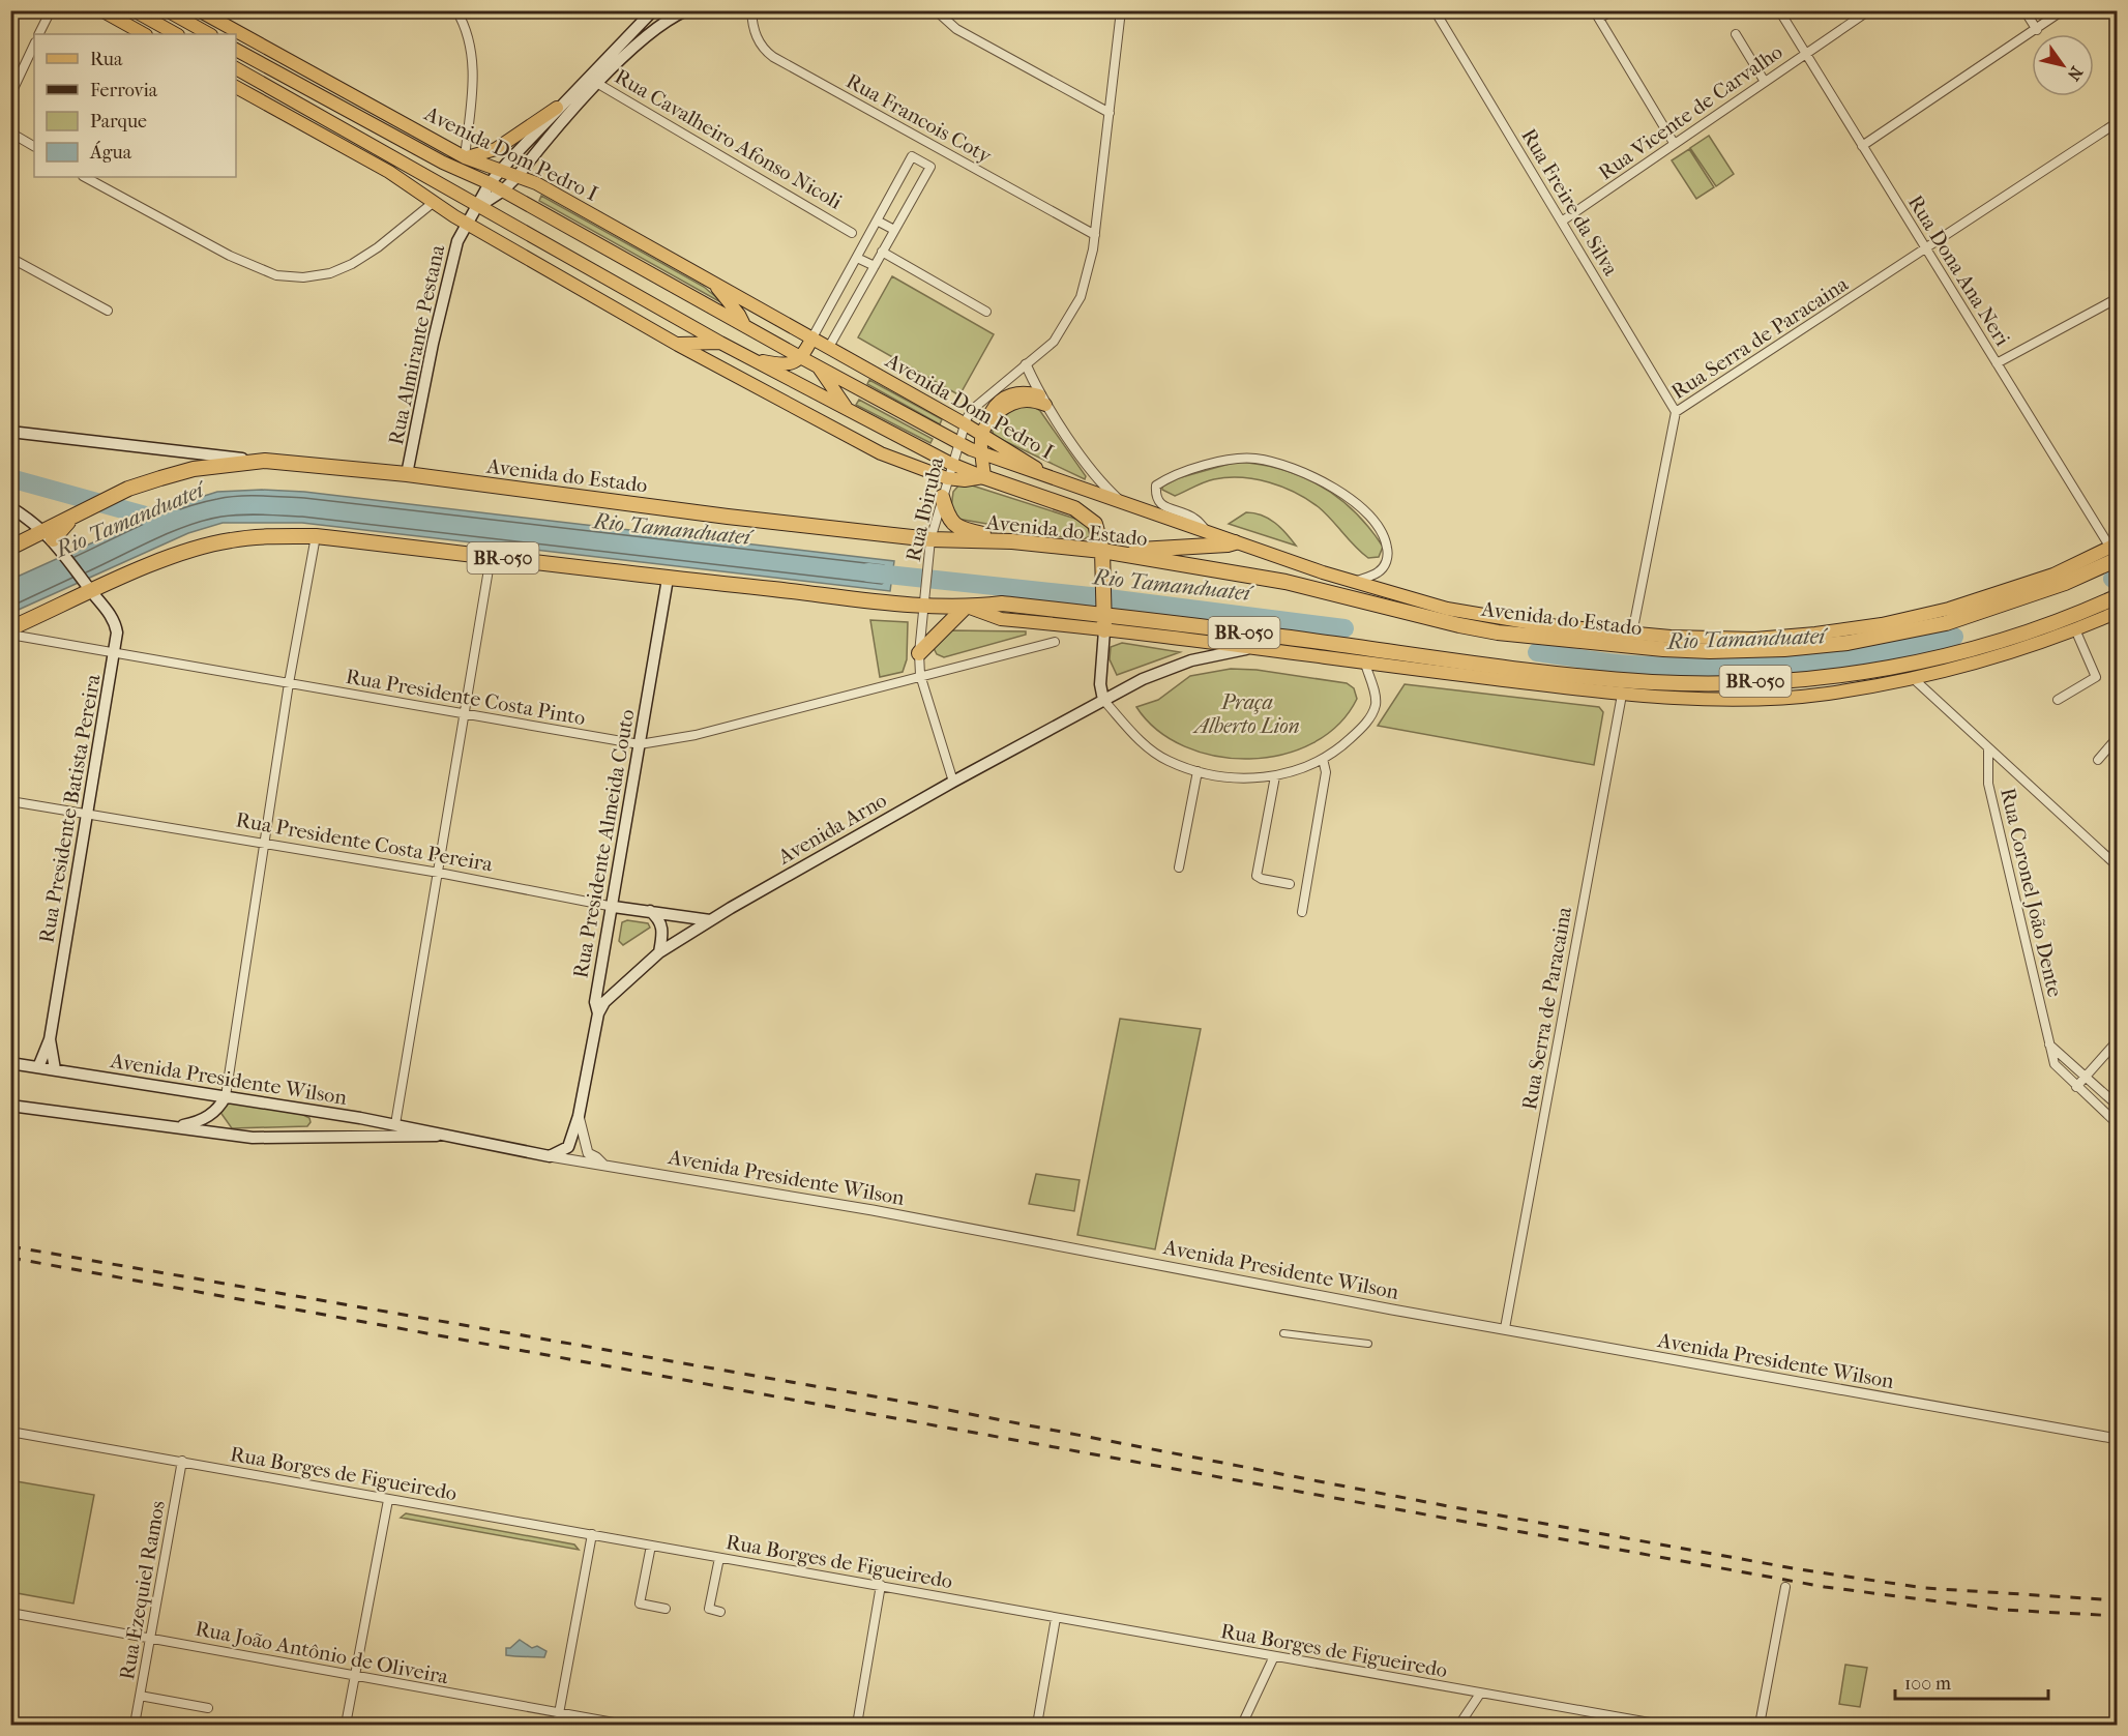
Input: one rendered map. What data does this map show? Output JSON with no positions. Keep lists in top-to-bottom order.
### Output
{
  "streets": {
    "highway": ["Avenida do Estado", "BR-050"],
    "main road": [
      "Avenida Dom Pedro I",
      "Rua Almirante Pestana",
      "Rua Presidente Batista Pereira",
      "Avenida Arno",
      "Rua Presidente Costa Pereira",
      "Rua Presidente Almeida Couto",
      "Avenida Presidente Wilson"
    ],
    "street": [
      "Rua Vicente de Carvalho",
      "Rua Francois Coty",
      "Rua Cavalheiro Afonso Nicoli",
      "Rua Freire da Silva",
      "Rua Dona Ana Neri",
      "Rua Serra de Paracaina",
      "Rua Ibiruba",
      "Rua Presidente Costa Pinto",
      "Rua Coronel João Dente",
      "Rua Borges de Figueiredo",
      "Rua Ezequiel Ramos",
      "Rua João Antônio de Oliveira"
    ]
  },
  "crossings": [
    ["Rua Vicente de Carvalho", "Rua Freire da Silva"],
    ["Rua Vicente de Carvalho", "Rua Dona Ana Neri"],
    ["Avenida Dom Pedro I", "Rua Ibiruba"],
    ["Rua Freire da Silva", "Rua Serra de Paracaina"],
    ["Rua Dona Ana Neri", "Rua Serra de Paracaina"],
    ["Rua Dona Ana Neri", "Avenida do Estado"],
    ["Rua Serra de Paracaina", "Avenida do Estado"],
    ["Rua Serra de Paracaina", "Avenida Presidente Wilson"],
    ["Rua Almirante Pestana", "Avenida do Estado"],
    ["Avenida do Estado", "Rua Ibiruba"],
    ["Avenida do Estado", "Rua Presidente Batista Pereira"],
    ["Rua Ibiruba", "BR-050"],
    ["Rua Ibiruba", "Rua Presidente Costa Pinto"],
    ["Rua Ibiruba", "Avenida Arno"],
    ["BR-050", "Rua Presidente Batista Pereira"],
    ["BR-050", "Rua Presidente Almeida Couto"],
    ["Rua Presidente Costa Pinto", "Rua Presidente Batista Pereira"],
    ["Rua Presidente Costa Pinto", "Rua Presidente Almeida Couto"],
    ["Rua Presidente Batista Pereira", "Rua Presidente Costa Pereira"],
    ["Rua Presidente Batista Pereira", "Avenida Presidente Wilson"],
    ["Avenida Arno", "Rua Presidente Costa Pereira"],
    ["Avenida Arno", "Rua Presidente Almeida Couto"],
    ["Rua Presidente Costa Pereira", "Rua Presidente Almeida Couto"],
    ["Rua Presidente Almeida Couto", "Avenida Presidente Wilson"],
    ["Rua Borges de Figueiredo", "Rua Ezequiel Ramos"],
    ["Rua Ezequiel Ramos", "Rua João Antônio de Oliveira"]
  ],
  "water": ["Rio Tamanduateí"],
  "parks": ["Praça Alberto Lion"],
  "legend": [
    "Rua",
    "Ferrovia",
    "Parque",
    "Água"
  ],
  "scale_bar": "100 m",
  "north": "bottom right"
}
